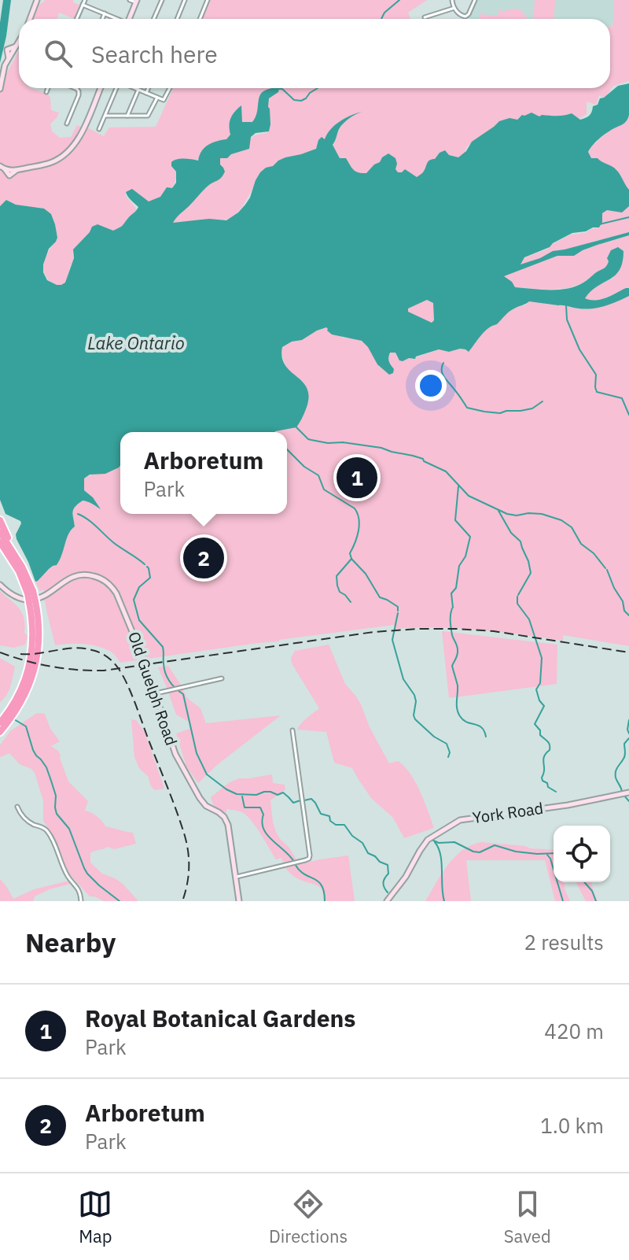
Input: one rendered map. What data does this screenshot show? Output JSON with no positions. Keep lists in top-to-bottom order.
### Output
{
  "streets": {
    "street": ["Old Guelph Road", "York Road"]
  },
  "water": ["Lake Ontario"],
  "page": {
    "search": "Search here",
    "popup": ["Arboretum", "Park"],
    "pins": ["1", "2"],
    "heading": ["Nearby", "2 results"],
    "list": [
      {
        "mark": "1",
        "name": "Royal Botanical Gardens",
        "note": "Park",
        "value": "420 m"
      },
      {
        "mark": "2",
        "name": "Arboretum",
        "note": "Park",
        "value": "1.0 km"
      }
    ],
    "nav": ["Map", "Directions", "Saved"]
  }
}
